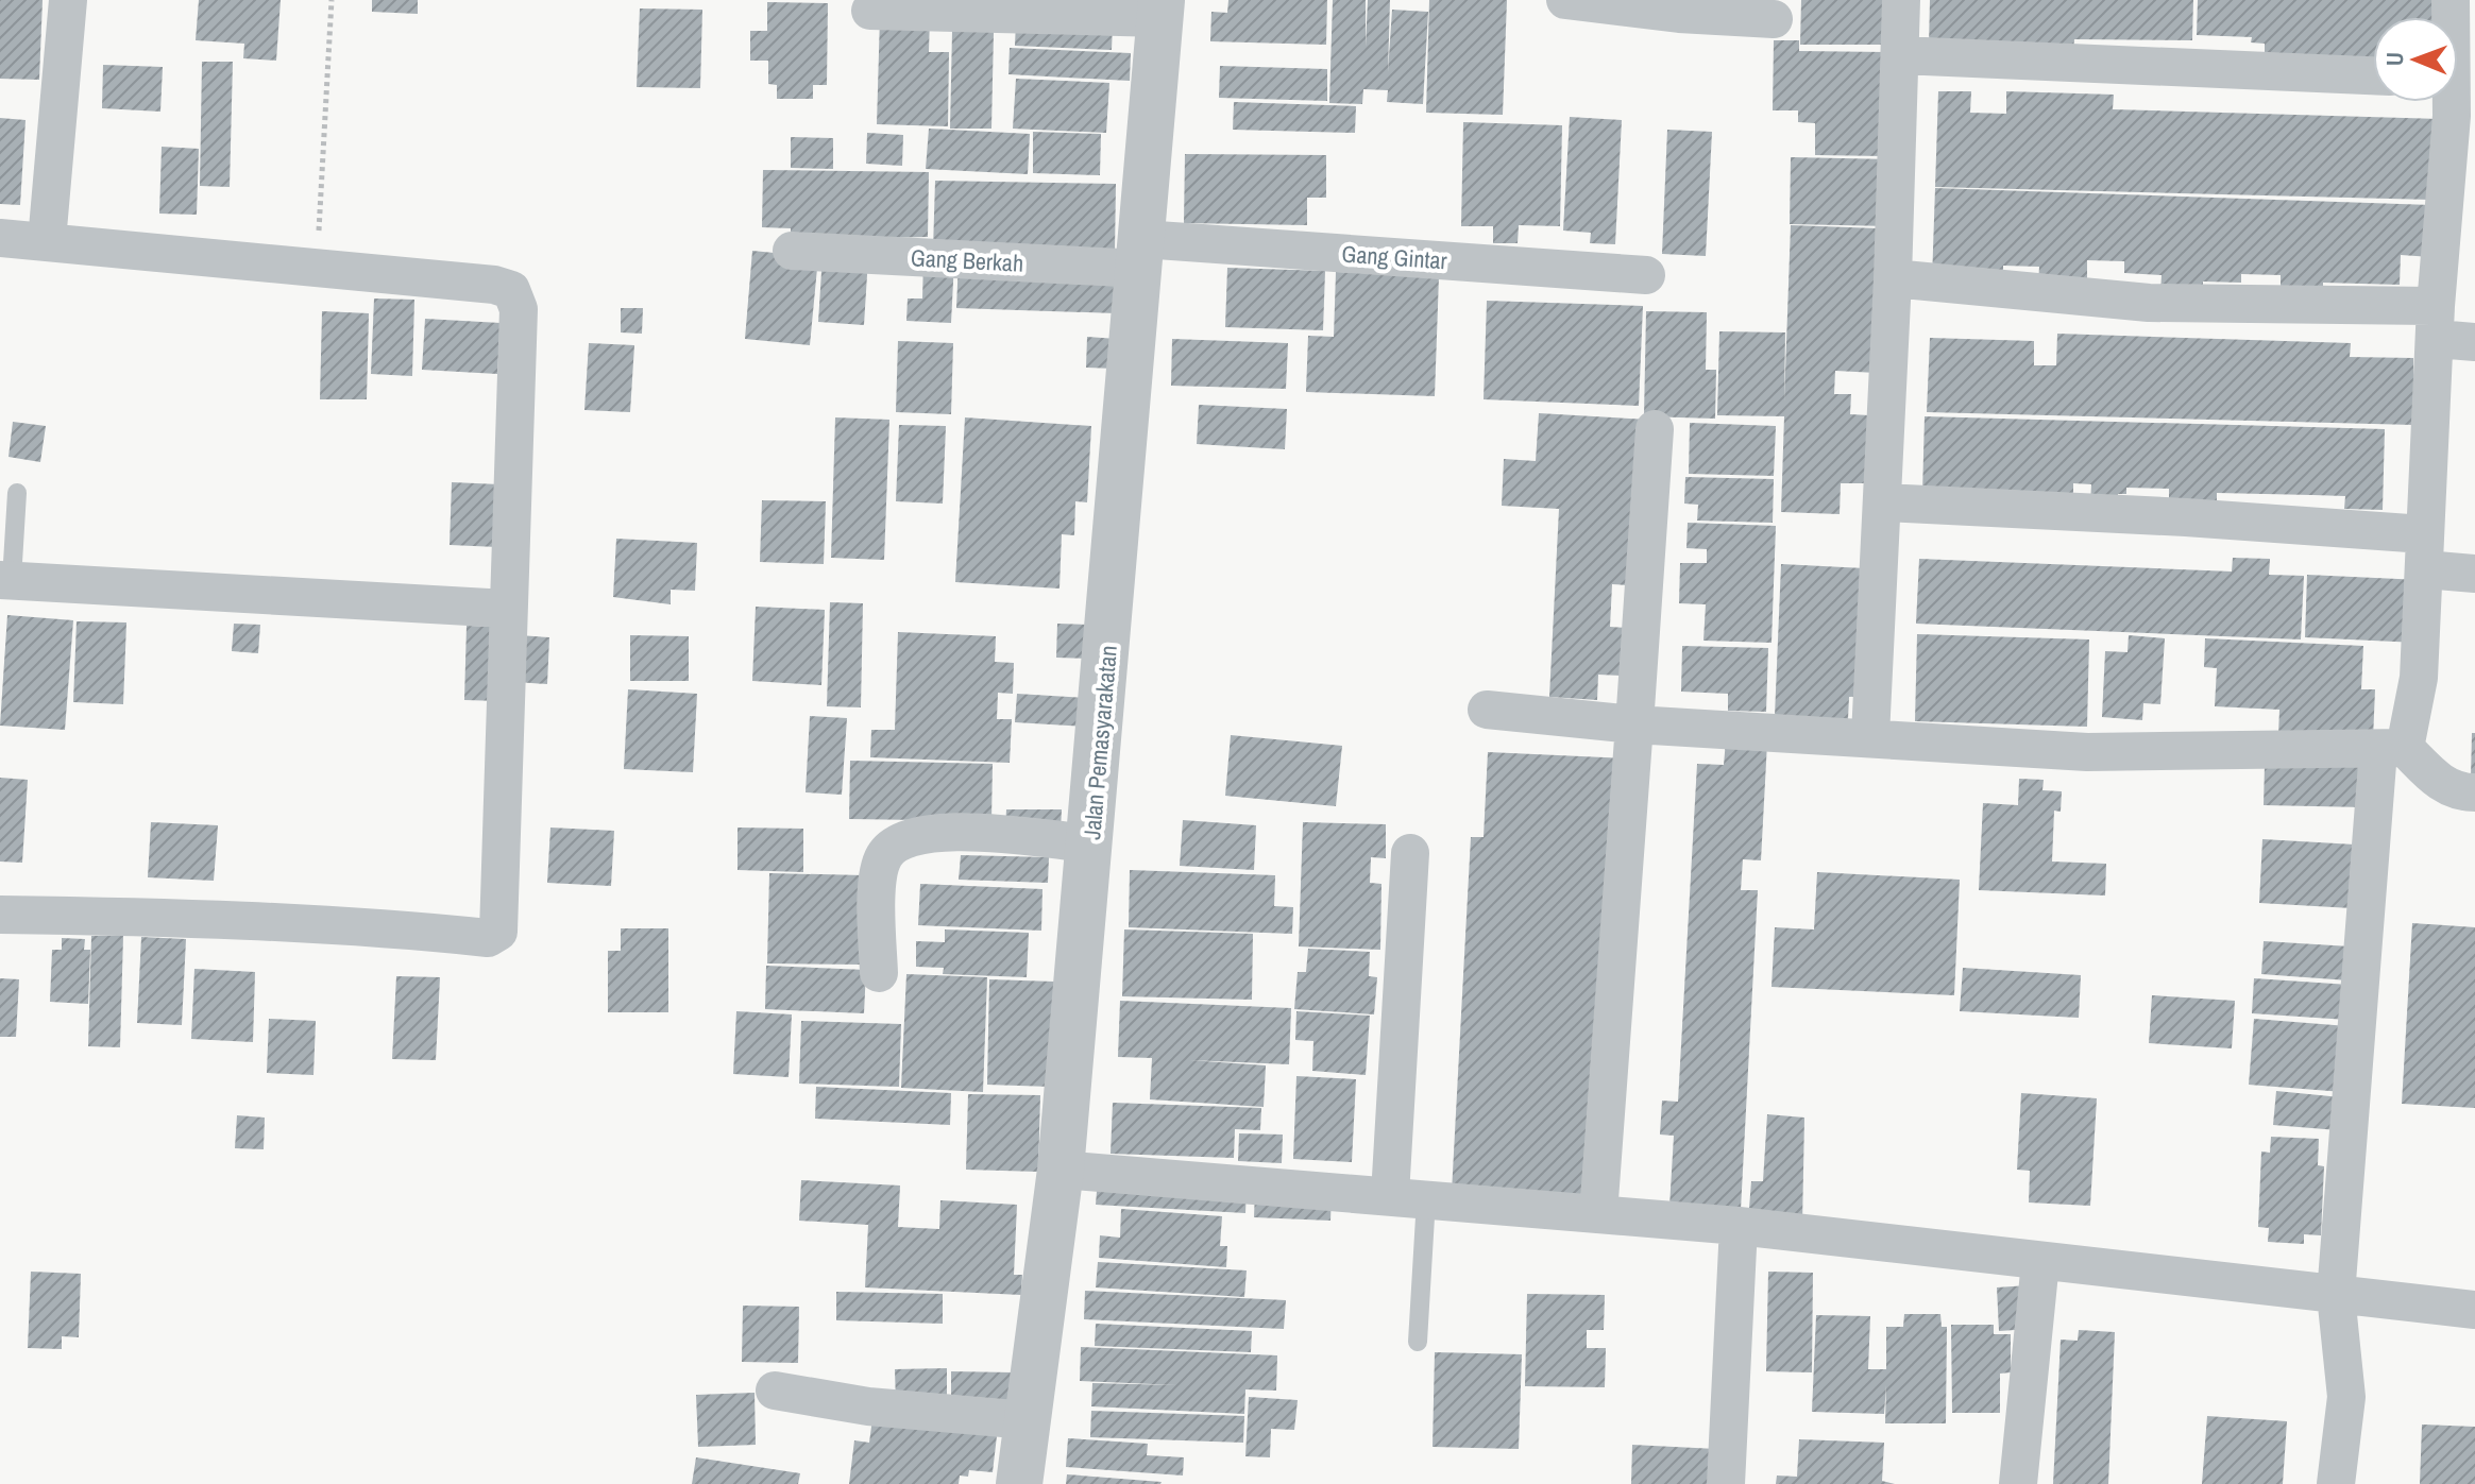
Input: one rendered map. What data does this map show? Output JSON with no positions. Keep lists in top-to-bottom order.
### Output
{
  "streets": {
    "street": ["Gang Gintar", "Gang Berkah", "Jalan Pemasyarakatan"]
  },
  "crossings": [
    ["Gang Gintar", "Gang Berkah"],
    ["Gang Gintar", "Jalan Pemasyarakatan"],
    ["Gang Berkah", "Jalan Pemasyarakatan"]
  ],
  "north": "left"
}
